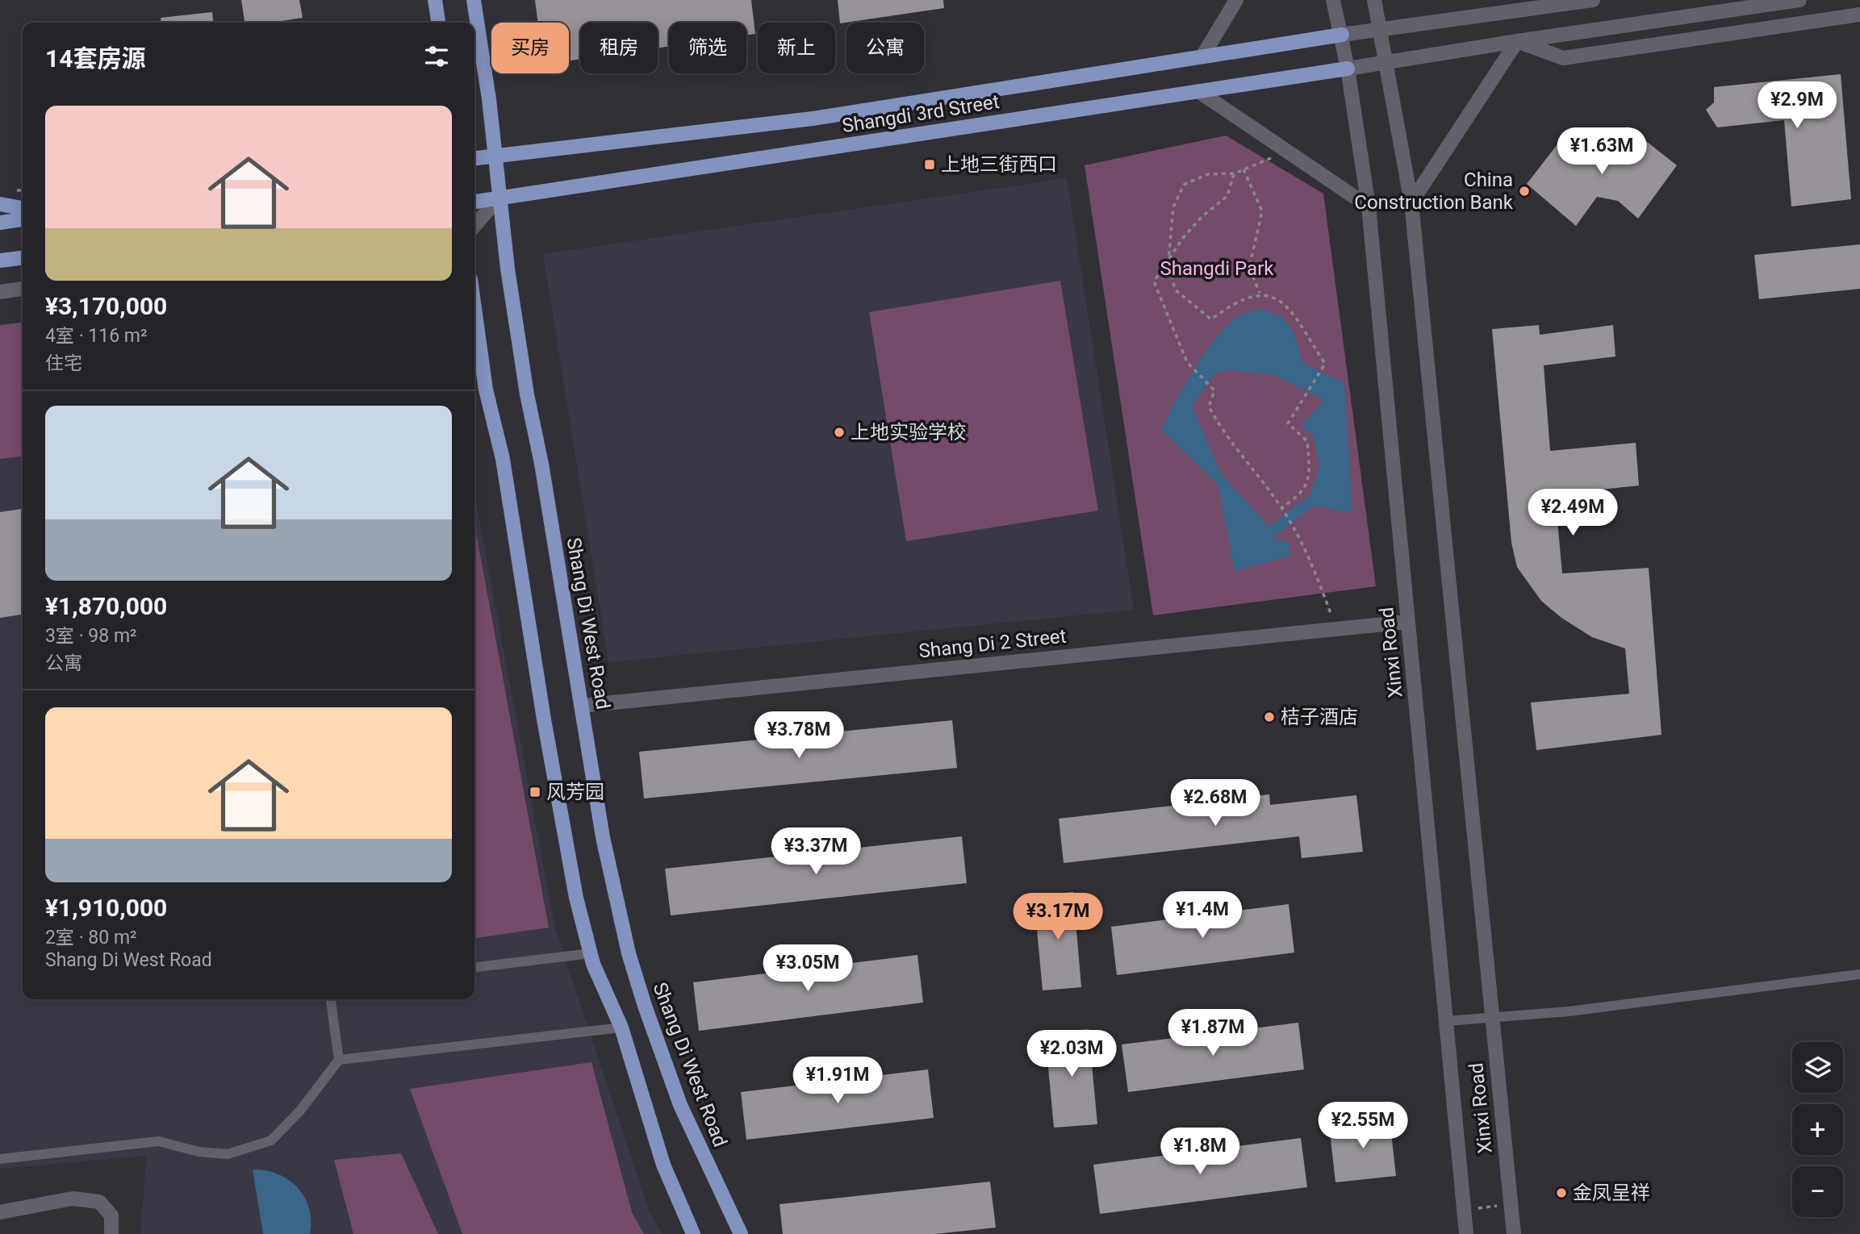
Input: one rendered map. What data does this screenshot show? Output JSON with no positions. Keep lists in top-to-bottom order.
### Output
{
  "streets": {
    "main road": [
      "Shangdi 3rd Street",
      "Shang Di West Road",
      "Shang Di 2 Street",
      "Xinxi Road"
    ]
  },
  "crossings": [
    ["Shangdi 3rd Street", "Shang Di West Road"],
    ["Shangdi 3rd Street", "Xinxi Road"],
    ["Shang Di West Road", "Shang Di 2 Street"],
    ["Shang Di 2 Street", "Xinxi Road"]
  ],
  "parks": ["Shangdi Park"],
  "places": {
    "transit": ["上地三街西口", "风芳园"],
    "other": [
      "China Construction Bank",
      "上地实验学校",
      "桔子酒店",
      "金凤呈祥"
    ]
  },
  "page": {
    "chip": [
      "买房",
      "租房",
      "筛选",
      "新上",
      "公寓"
    ],
    "heading": "14套房源",
    "price": [
      "¥2.9M",
      "¥1.63M",
      "¥2.49M",
      "¥3.78M",
      "¥2.68M",
      "¥3.37M",
      "¥1.4M",
      "¥3.17M",
      "¥3.05M",
      "¥1.87M",
      "¥2.03M",
      "¥1.91M",
      "¥2.55M",
      "¥1.8M"
    ],
    "list": [
      {
        "name": "¥3,170,000",
        "note": "4室 · 116 m² · 住宅"
      },
      {
        "name": "¥1,870,000",
        "note": "3室 · 98 m² · 公寓"
      },
      {
        "name": "¥1,910,000",
        "note": "2室 · 80 m² · Shang Di West Road"
      }
    ],
    "map_buttons": ["+", "−"]
  }
}
